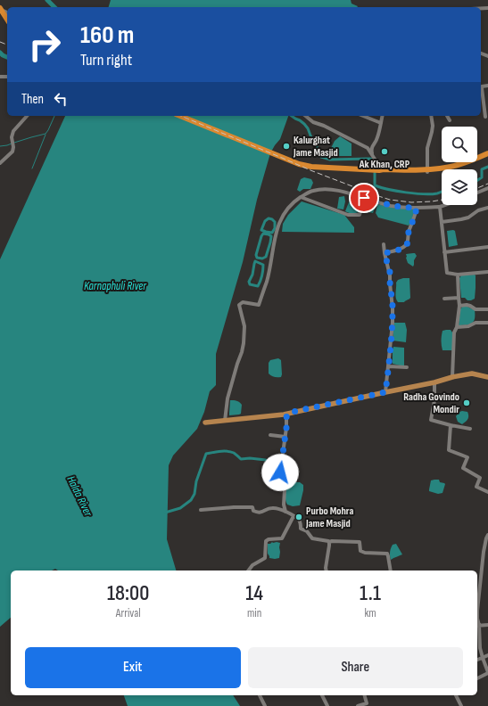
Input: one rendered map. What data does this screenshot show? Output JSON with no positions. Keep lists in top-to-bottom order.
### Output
{
  "water": ["Karnaphuli River", "Halda River"],
  "places": [
    "Kalurghat Jame Masjid",
    "Ak Khan, CRP",
    "Radha Govindo Mondir",
    "Purbo Mohra Jame Masjid"
  ],
  "page": {
    "turn": ["160 m", "Turn right"],
    "then": "Then",
    "eta": [
      "18:00",
      "Arrival",
      "14",
      "min",
      "1.1",
      "km"
    ],
    "buttons": ["Exit", "Share"]
  }
}
